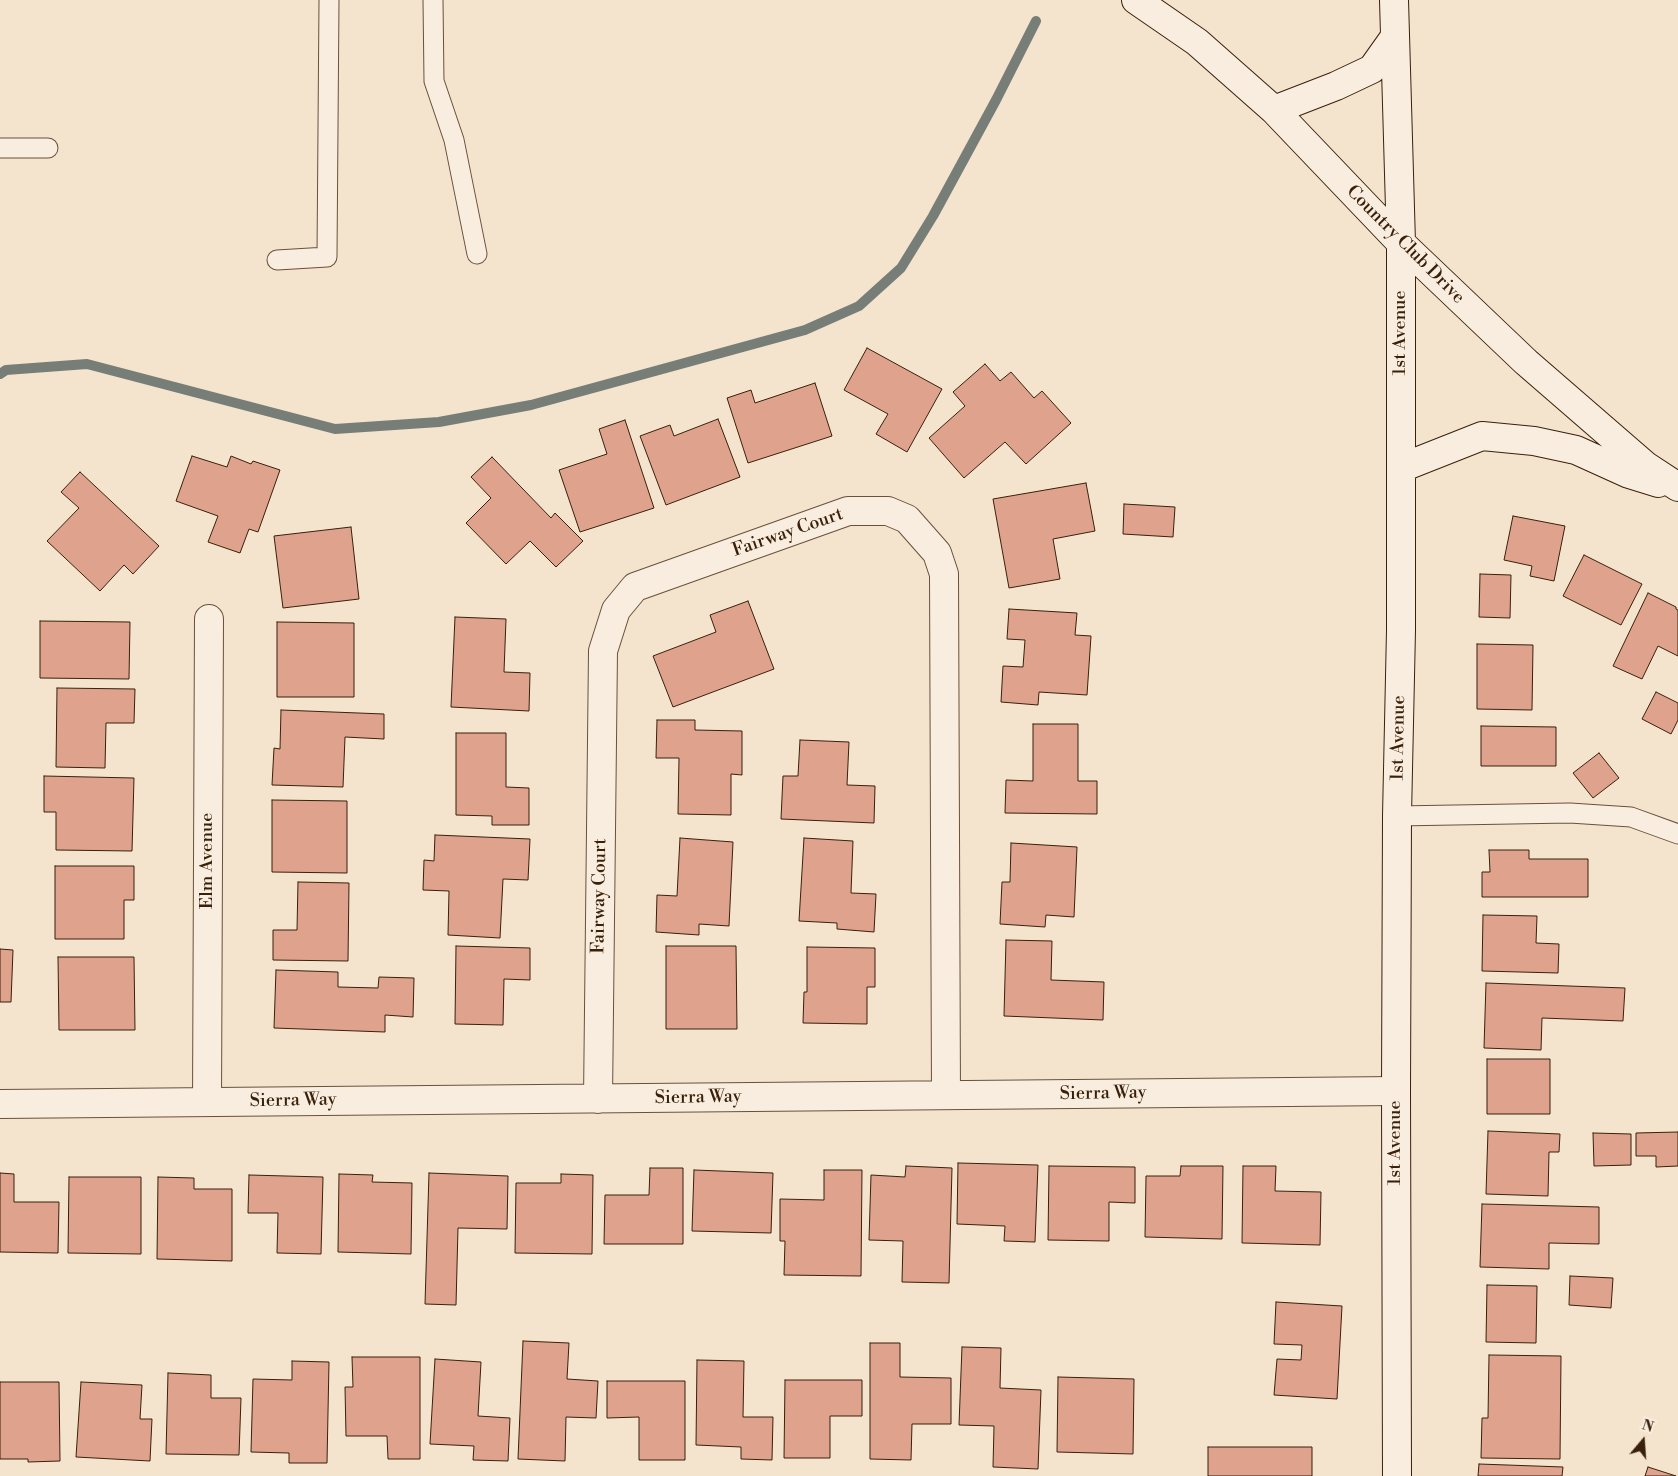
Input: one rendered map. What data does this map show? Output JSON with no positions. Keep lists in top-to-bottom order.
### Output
{
  "streets": {
    "street": [
      "Country Club Drive",
      "1st Avenue",
      "Fairway Court",
      "Elm Avenue",
      "Sierra Way"
    ]
  },
  "crossings": [
    ["Country Club Drive", "1st Avenue"],
    ["1st Avenue", "Sierra Way"],
    ["Fairway Court", "Sierra Way"],
    ["Elm Avenue", "Sierra Way"]
  ],
  "north": "top"
}
